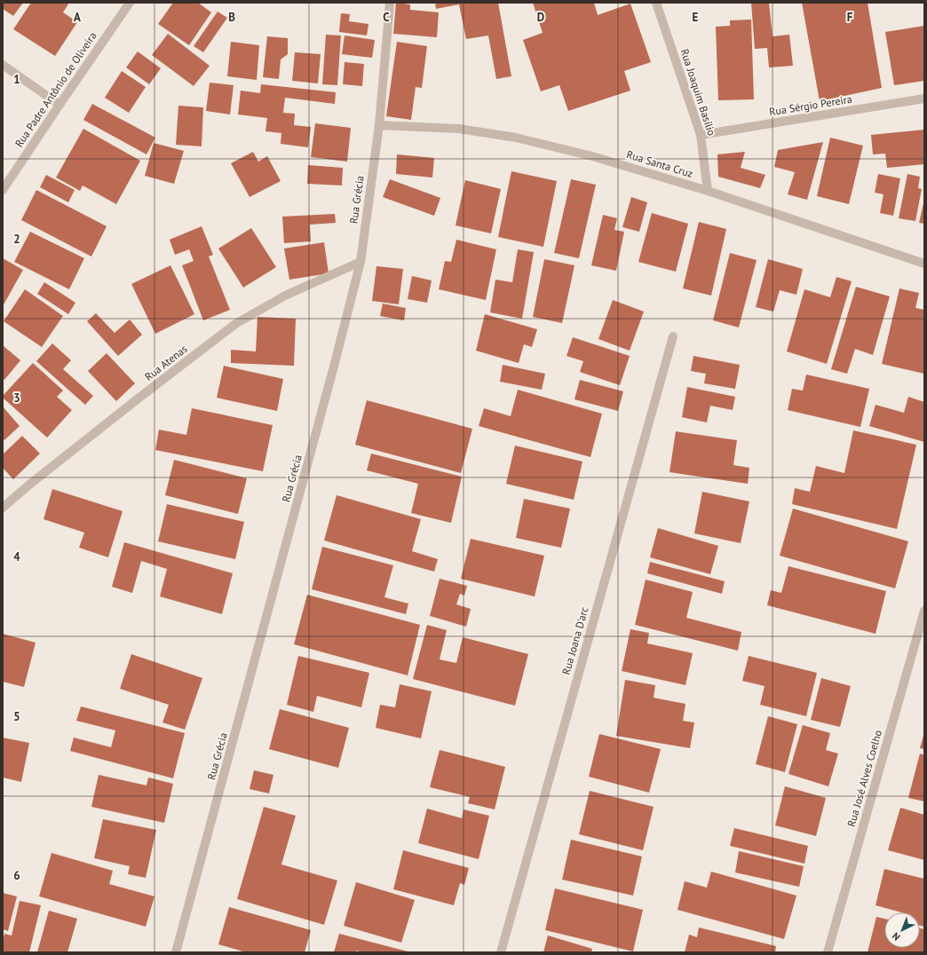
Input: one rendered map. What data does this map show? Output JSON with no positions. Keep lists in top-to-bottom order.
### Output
{
  "streets": {
    "street": [
      "Rua Padre Antônio de Oliveira",
      "Rua Joaquim Basílio",
      "Rua Sérgio Pereira",
      "Rua Santa Cruz",
      "Rua Grécia",
      "Rua Atenas",
      "Rua Joana D'arc",
      "Rua José Alves Coelho"
    ]
  },
  "crossings": [
    ["Rua Joaquim Basílio", "Rua Sérgio Pereira"],
    ["Rua Joaquim Basílio", "Rua Santa Cruz"],
    ["Rua Santa Cruz", "Rua Grécia"],
    ["Rua Grécia", "Rua Atenas"]
  ],
  "north": "bottom left",
  "grid": {
    "columns": [
      "A",
      "B",
      "C",
      "D",
      "E",
      "F"
    ],
    "rows": [
      "1",
      "2",
      "3",
      "4",
      "5",
      "6"
    ]
  }
}
